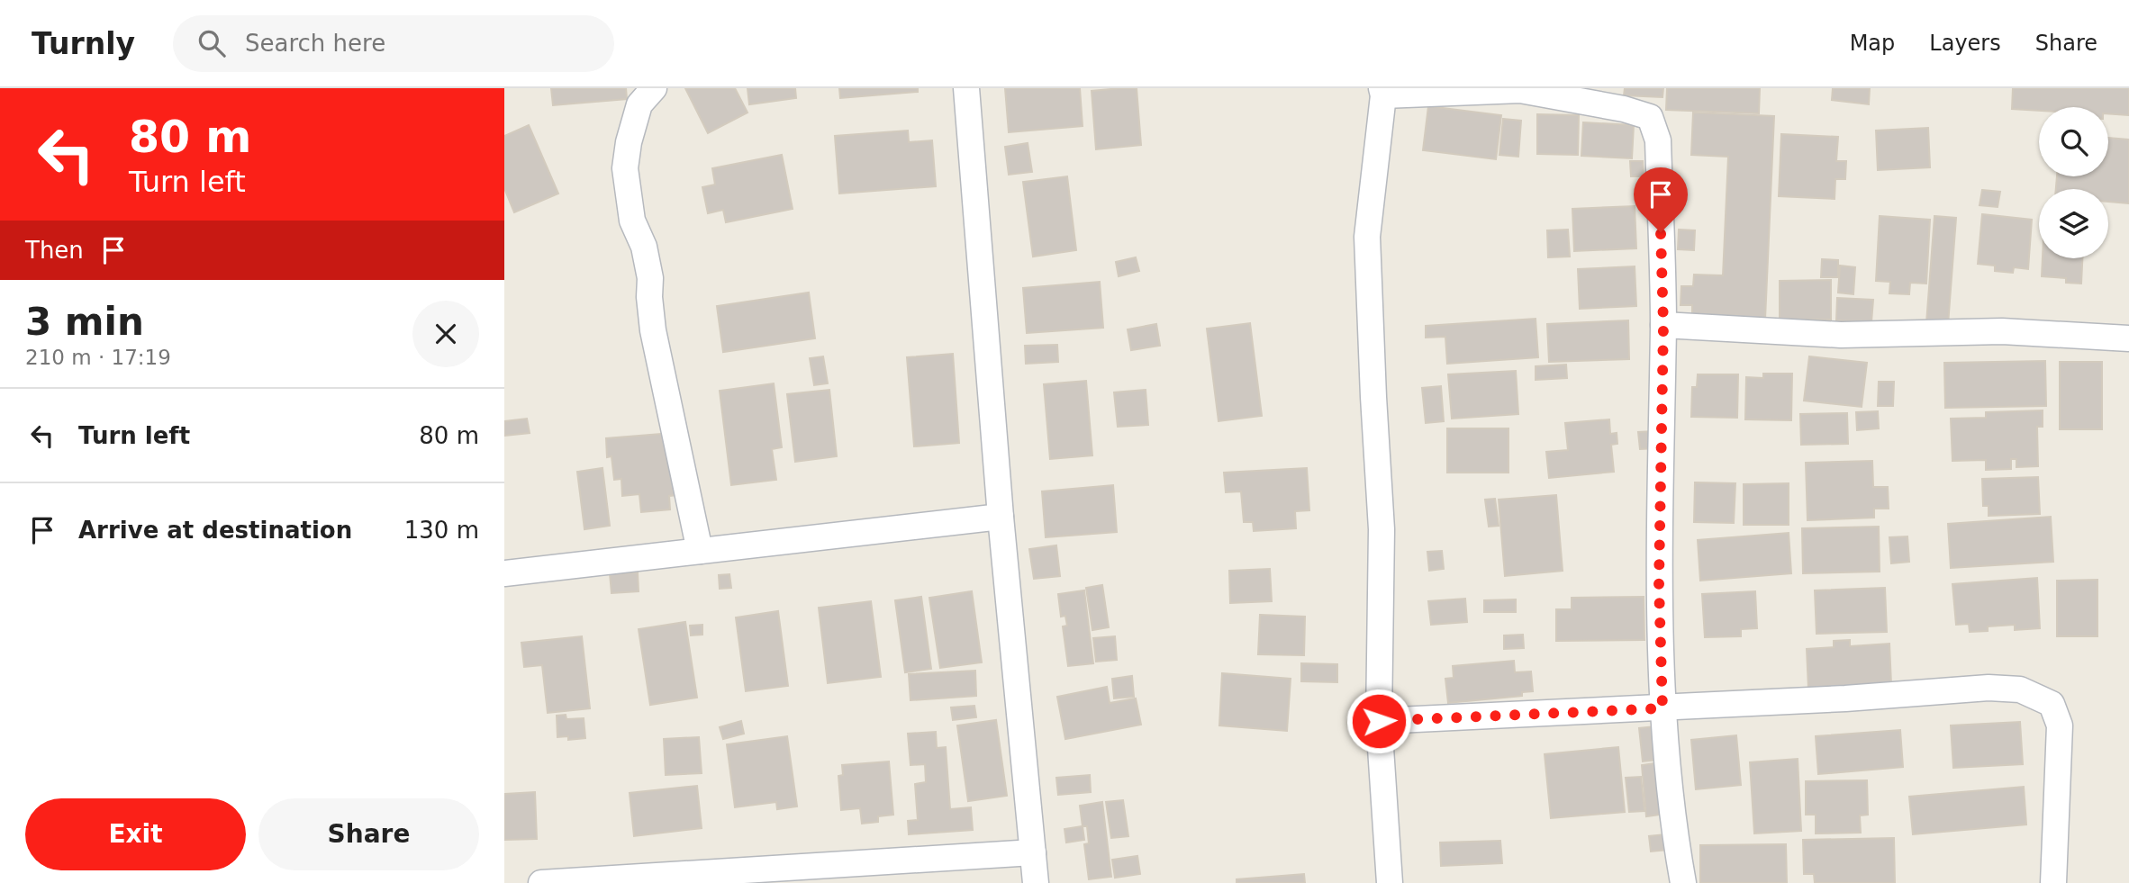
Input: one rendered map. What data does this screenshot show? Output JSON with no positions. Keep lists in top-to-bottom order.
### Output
{
  "page": {
    "header": "Turnly",
    "search": "Search here",
    "nav": ["Map", "Layers", "Share"],
    "turn": ["80 m", "Turn left"],
    "then": "Then",
    "heading": ["3 min", "210 m · 17:19"],
    "list": [
      {
        "name": "Turn left",
        "value": "80 m"
      },
      {
        "name": "Arrive at destination",
        "value": "130 m"
      }
    ],
    "buttons": ["Exit", "Share"]
  }
}
